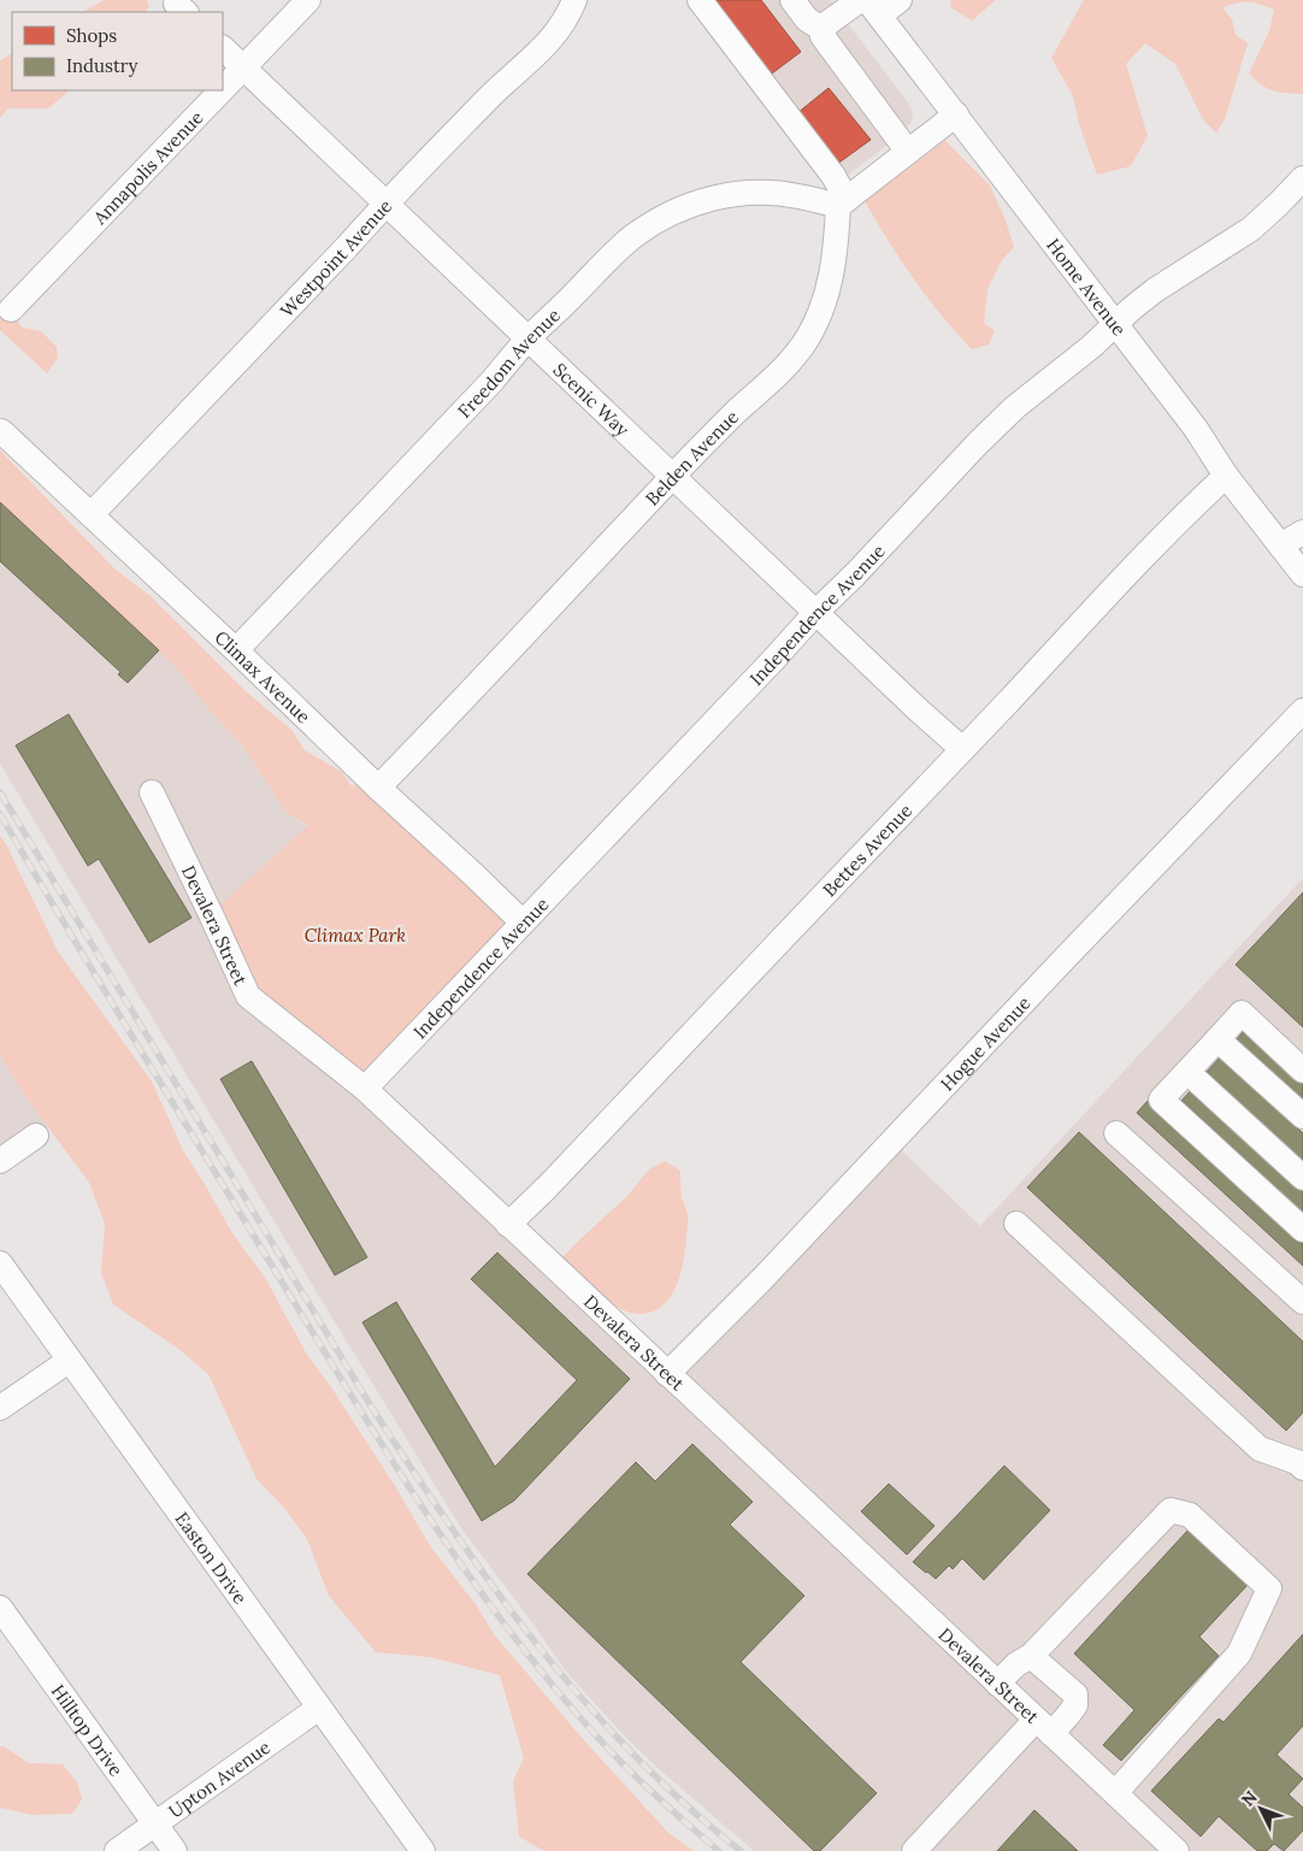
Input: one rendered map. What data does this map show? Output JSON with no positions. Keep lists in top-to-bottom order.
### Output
{
  "streets": {
    "street": [
      "Annapolis Avenue",
      "Westpoint Avenue",
      "Home Avenue",
      "Freedom Avenue",
      "Scenic Way",
      "Belden Avenue",
      "Independence Avenue",
      "Climax Avenue",
      "Bettes Avenue",
      "Devalera Street",
      "Hogue Avenue",
      "Easton Drive",
      "Hilltop Drive",
      "Upton Avenue"
    ]
  },
  "crossings": [
    ["Annapolis Avenue", "Scenic Way"],
    ["Westpoint Avenue", "Scenic Way"],
    ["Westpoint Avenue", "Climax Avenue"],
    ["Home Avenue", "Independence Avenue"],
    ["Home Avenue", "Bettes Avenue"],
    ["Freedom Avenue", "Scenic Way"],
    ["Freedom Avenue", "Belden Avenue"],
    ["Freedom Avenue", "Climax Avenue"],
    ["Scenic Way", "Belden Avenue"],
    ["Scenic Way", "Independence Avenue"],
    ["Scenic Way", "Bettes Avenue"],
    ["Belden Avenue", "Climax Avenue"],
    ["Independence Avenue", "Climax Avenue"],
    ["Independence Avenue", "Devalera Street"],
    ["Bettes Avenue", "Devalera Street"],
    ["Devalera Street", "Hogue Avenue"],
    ["Easton Drive", "Upton Avenue"],
    ["Hilltop Drive", "Upton Avenue"]
  ],
  "parks": ["Climax Park"],
  "legend": ["Shops", "Industry"],
  "north": "top left"
}
